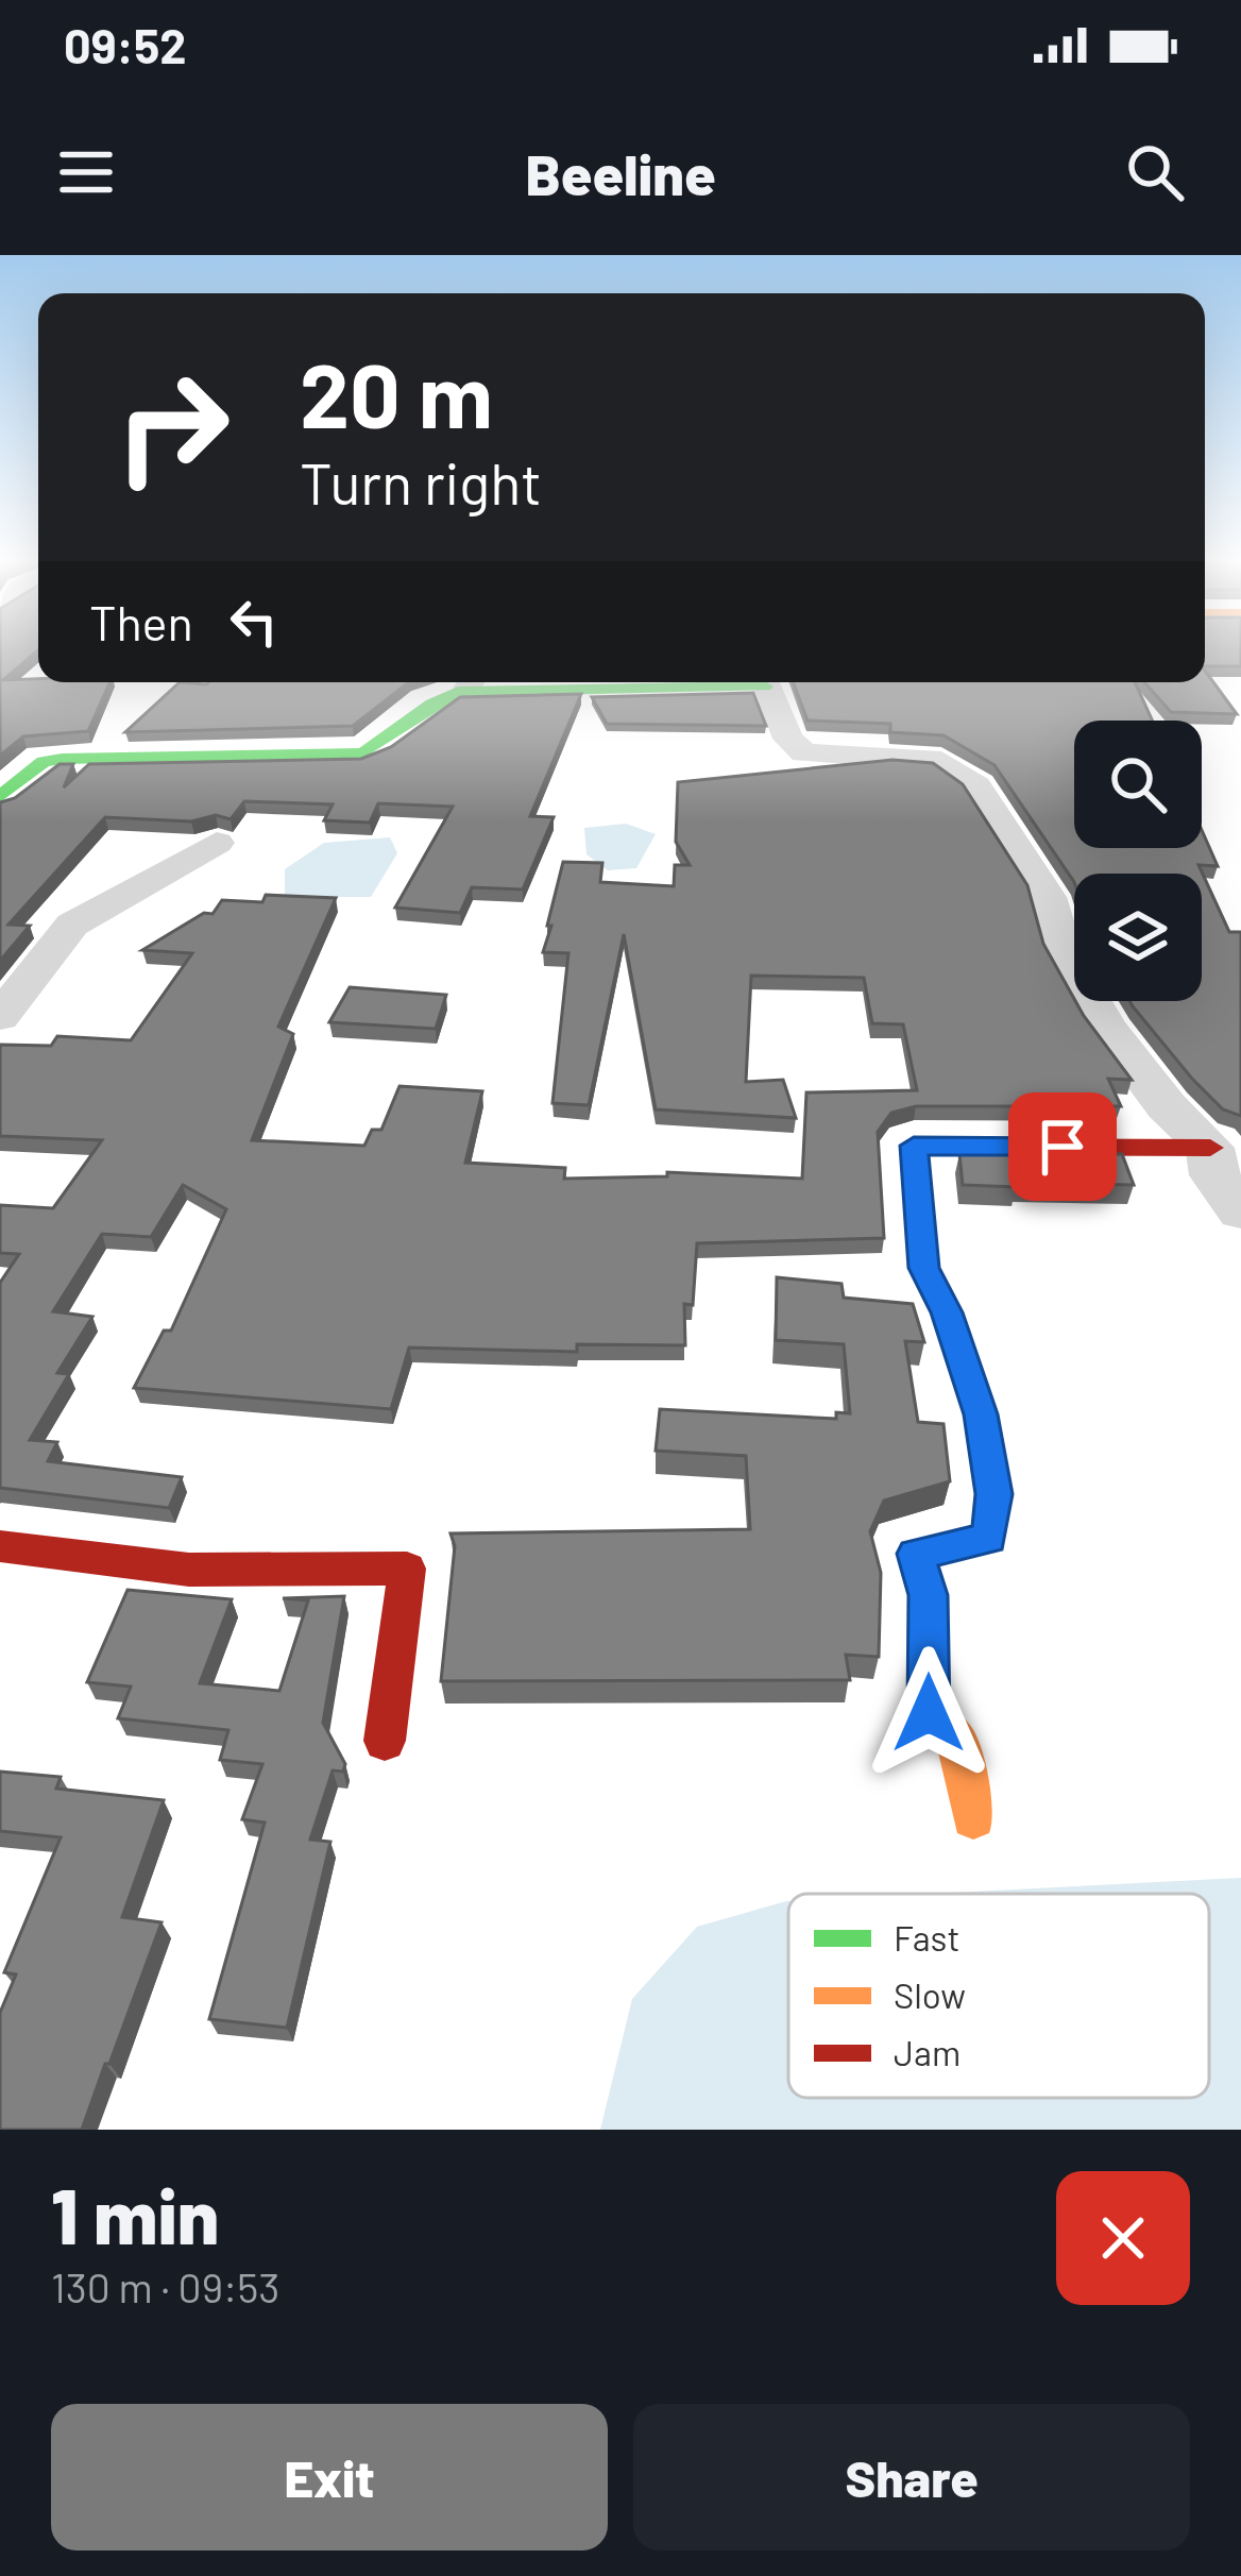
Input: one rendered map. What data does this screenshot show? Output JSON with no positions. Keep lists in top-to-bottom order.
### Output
{
  "legend": ["Fast", "Slow", "Jam"],
  "page": {
    "status": "09:52",
    "header": "Beeline",
    "turn": ["20 m", "Turn right"],
    "then": "Then",
    "heading": ["1 min", "130 m · 09:53"],
    "buttons": ["Exit", "Share"]
  }
}
